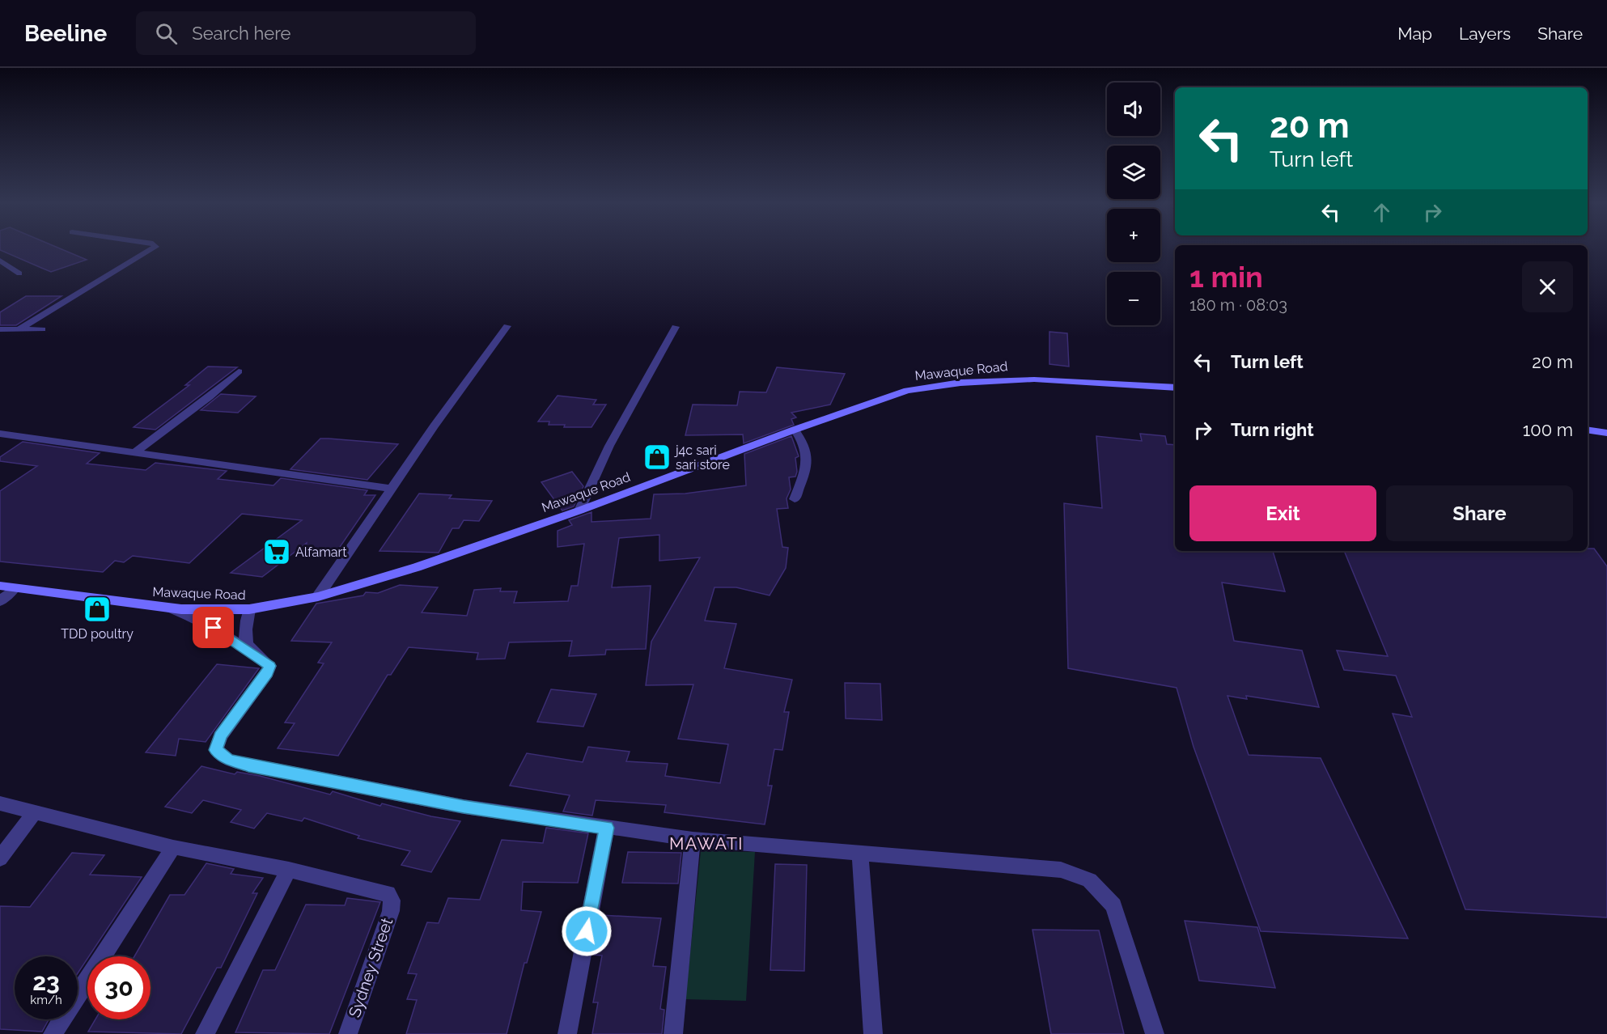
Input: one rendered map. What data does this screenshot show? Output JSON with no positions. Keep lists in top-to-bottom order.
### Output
{
  "streets": {
    "main road": ["Mawaque Road"],
    "street": ["Sydney Street"]
  },
  "districts": ["MAWATI"],
  "places": {
    "shop": ["j4c sari sari store", "TDD poultry"],
    "supermarket": ["Alfamart"]
  },
  "page": {
    "header": "Beeline",
    "search": "Search here",
    "nav": ["Map", "Layers", "Share"],
    "map_buttons": ["+", "−"],
    "turn": ["20 m", "Turn left"],
    "heading": ["1 min", "180 m · 08:03"],
    "list": [
      {
        "name": "Turn left",
        "value": "20 m"
      },
      {
        "name": "Turn right",
        "value": "100 m"
      }
    ],
    "buttons": ["Exit", "Share"],
    "speed": "23 km/h",
    "limit": "30"
  }
}
